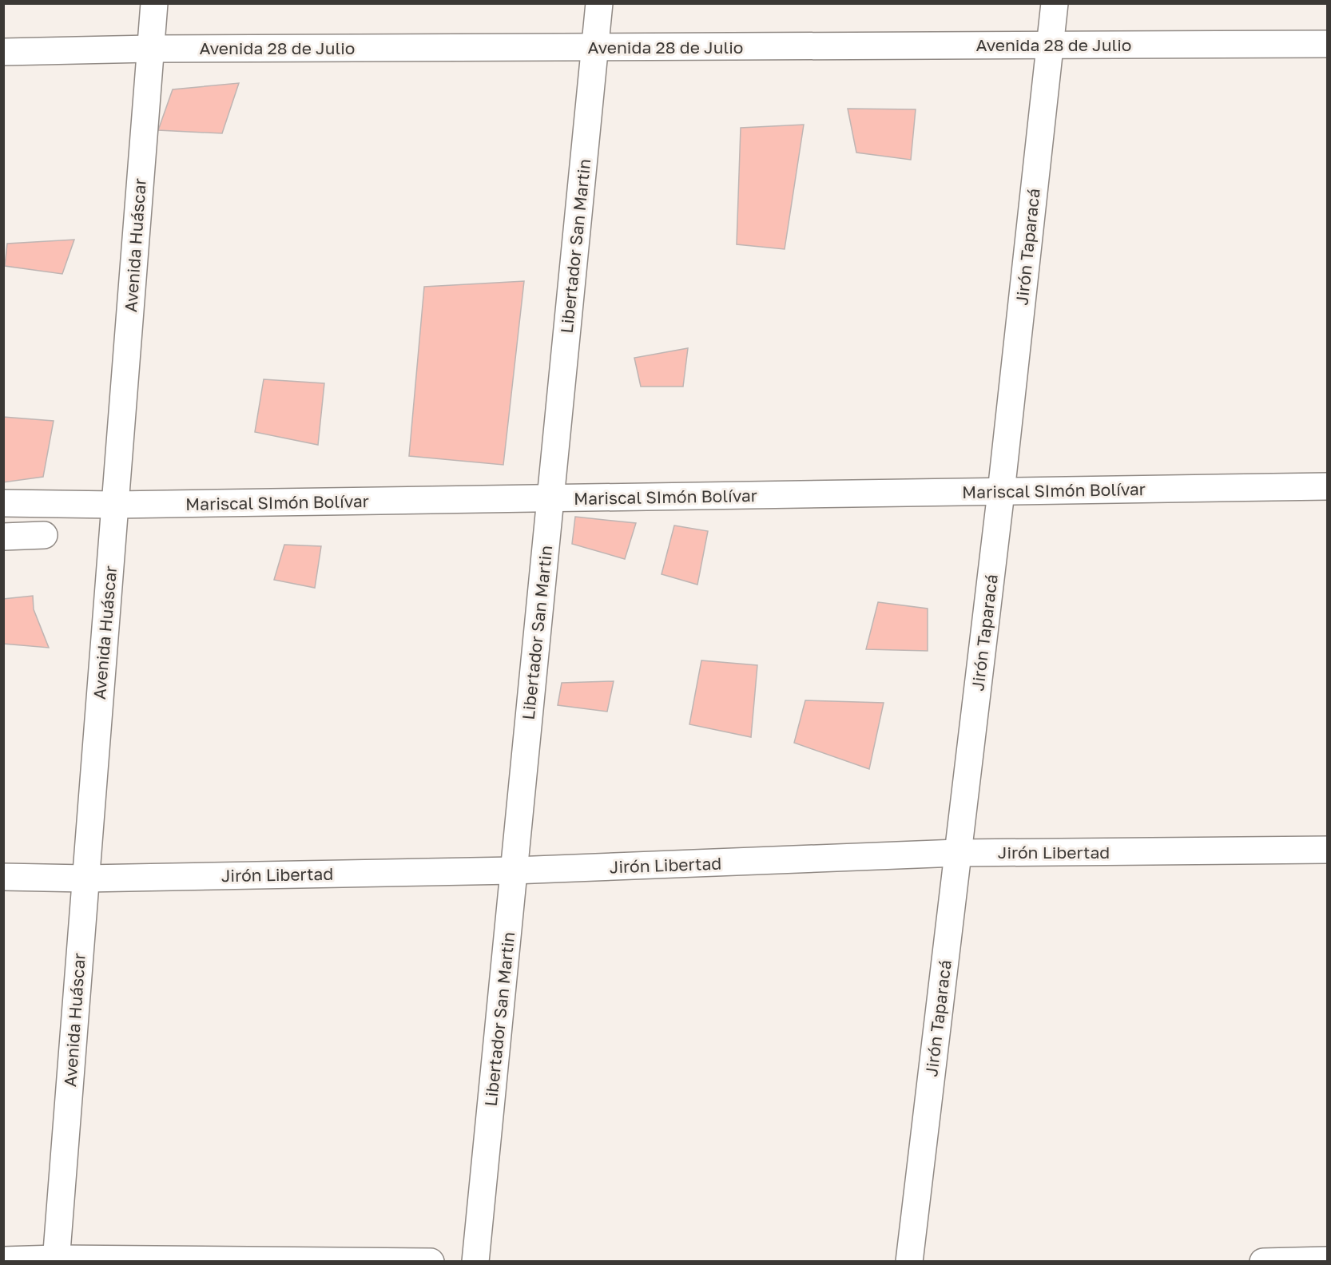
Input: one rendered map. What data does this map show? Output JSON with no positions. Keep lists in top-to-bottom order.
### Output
{
  "streets": {
    "street": [
      "Avenida 28 de Julio",
      "Avenida Huáscar",
      "Libertador San Martin",
      "Jirón Taparacá",
      "Mariscal SImón Bolívar",
      "Jirón Libertad"
    ]
  },
  "crossings": [
    ["Avenida 28 de Julio", "Avenida Huáscar"],
    ["Avenida 28 de Julio", "Libertador San Martin"],
    ["Avenida 28 de Julio", "Jirón Taparacá"],
    ["Avenida Huáscar", "Mariscal SImón Bolívar"],
    ["Avenida Huáscar", "Jirón Libertad"],
    ["Libertador San Martin", "Mariscal SImón Bolívar"],
    ["Libertador San Martin", "Jirón Libertad"],
    ["Jirón Taparacá", "Mariscal SImón Bolívar"],
    ["Jirón Taparacá", "Jirón Libertad"]
  ]
}
